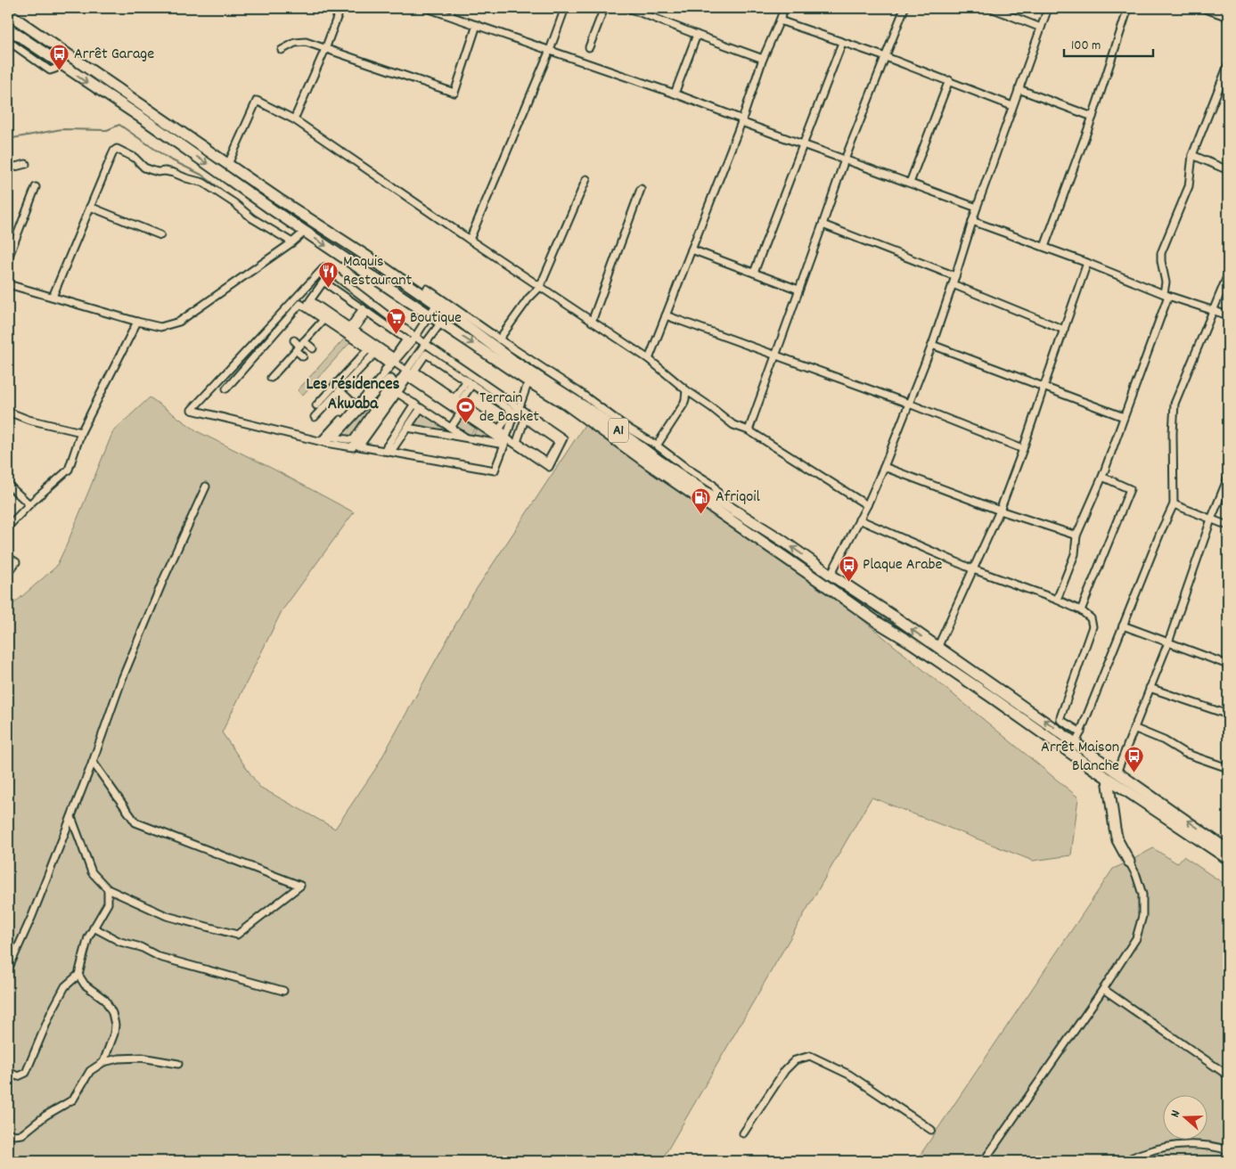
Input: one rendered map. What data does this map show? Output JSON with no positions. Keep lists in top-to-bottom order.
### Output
{
  "streets": {
    "main road": ["A1"]
  },
  "districts": ["Les résidences Akwaba"],
  "places": {
    "bus stop": ["Arrêt Garage", "Plaque Arabe", "Arrêt Maison Blanche"],
    "restaurant": ["Maquis Restaurant"],
    "supermarket": ["Boutique"],
    "sports": ["Terrain de Basket"],
    "fuel station": ["Afriqoil"]
  },
  "scale_bar": "100 m",
  "north": "left"
}
